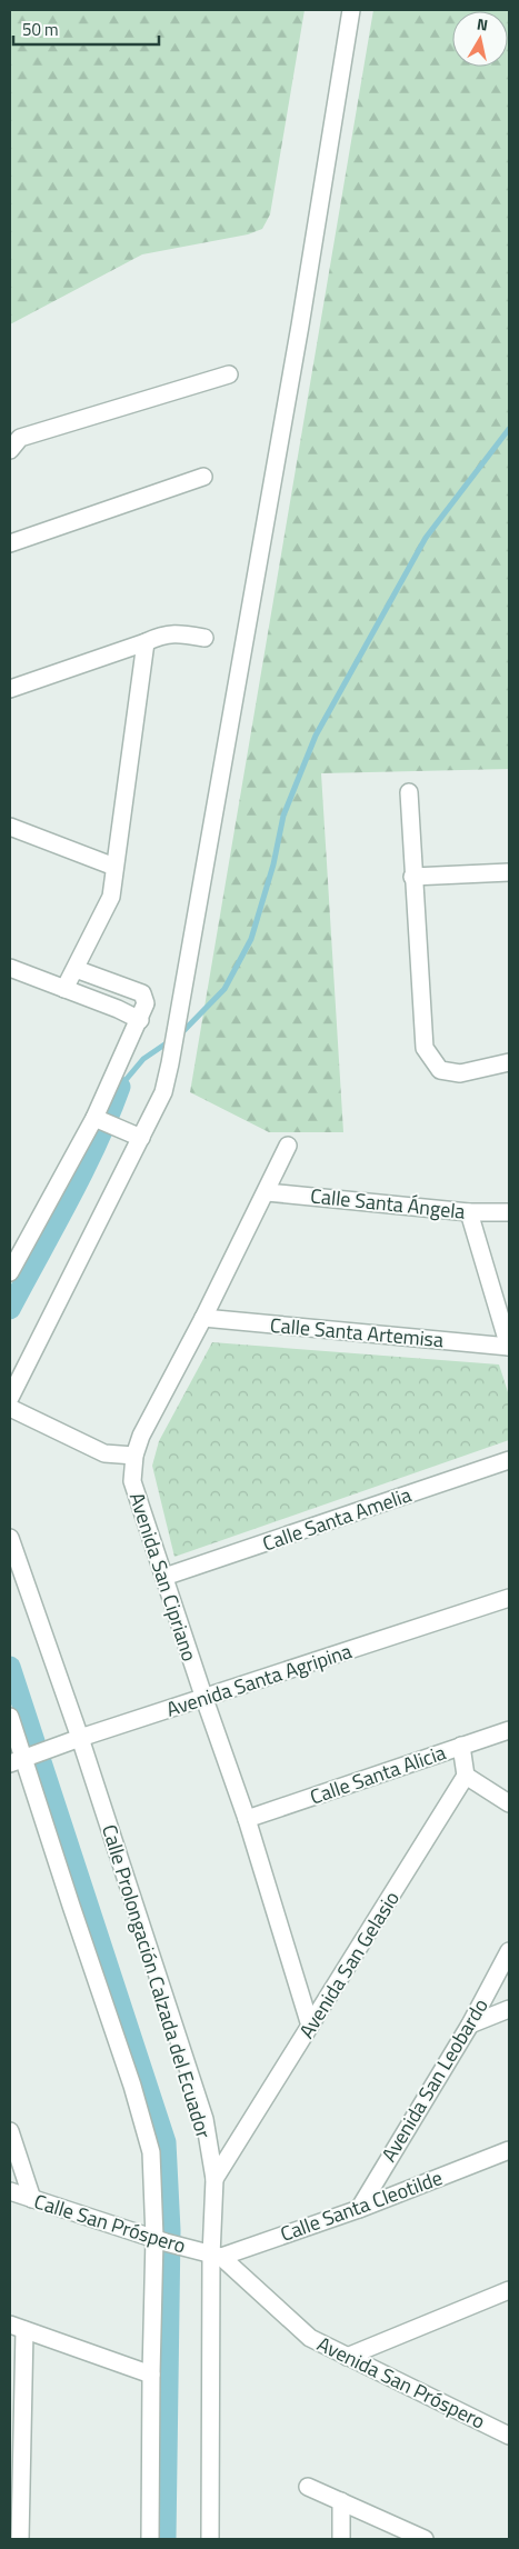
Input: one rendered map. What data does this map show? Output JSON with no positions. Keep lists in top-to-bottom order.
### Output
{
  "streets": {
    "street": [
      "Calle Santa Ángela",
      "Calle Santa Artemisa",
      "Calle Santa Amelia",
      "Avenida San Cipriano",
      "Avenida Santa Agripina",
      "Calle Santa Alicia",
      "Avenida San Gelasio",
      "Calle Prolongación Calzada del Ecuador",
      "Avenida San Leobardo",
      "Calle Santa Cleotilde",
      "Calle San Próspero",
      "Avenida San Próspero"
    ]
  },
  "crossings": [
    ["Calle Santa Ángela", "Avenida San Cipriano"],
    ["Calle Santa Artemisa", "Avenida San Cipriano"],
    ["Calle Santa Amelia", "Avenida San Cipriano"],
    ["Avenida San Cipriano", "Avenida Santa Agripina"],
    ["Avenida San Cipriano", "Calle Santa Alicia"],
    ["Avenida San Cipriano", "Avenida San Gelasio"],
    ["Avenida Santa Agripina", "Calle Prolongación Calzada del Ecuador"],
    ["Avenida San Gelasio", "Calle Prolongación Calzada del Ecuador"],
    ["Calle Prolongación Calzada del Ecuador", "Calle Santa Cleotilde"],
    ["Calle Prolongación Calzada del Ecuador", "Calle San Próspero"],
    ["Calle Prolongación Calzada del Ecuador", "Avenida San Próspero"],
    ["Avenida San Leobardo", "Calle Santa Cleotilde"],
    ["Calle Santa Cleotilde", "Calle San Próspero"],
    ["Calle Santa Cleotilde", "Avenida San Próspero"],
    ["Calle San Próspero", "Avenida San Próspero"]
  ],
  "scale_bar": "50 m",
  "north": "top"
}
